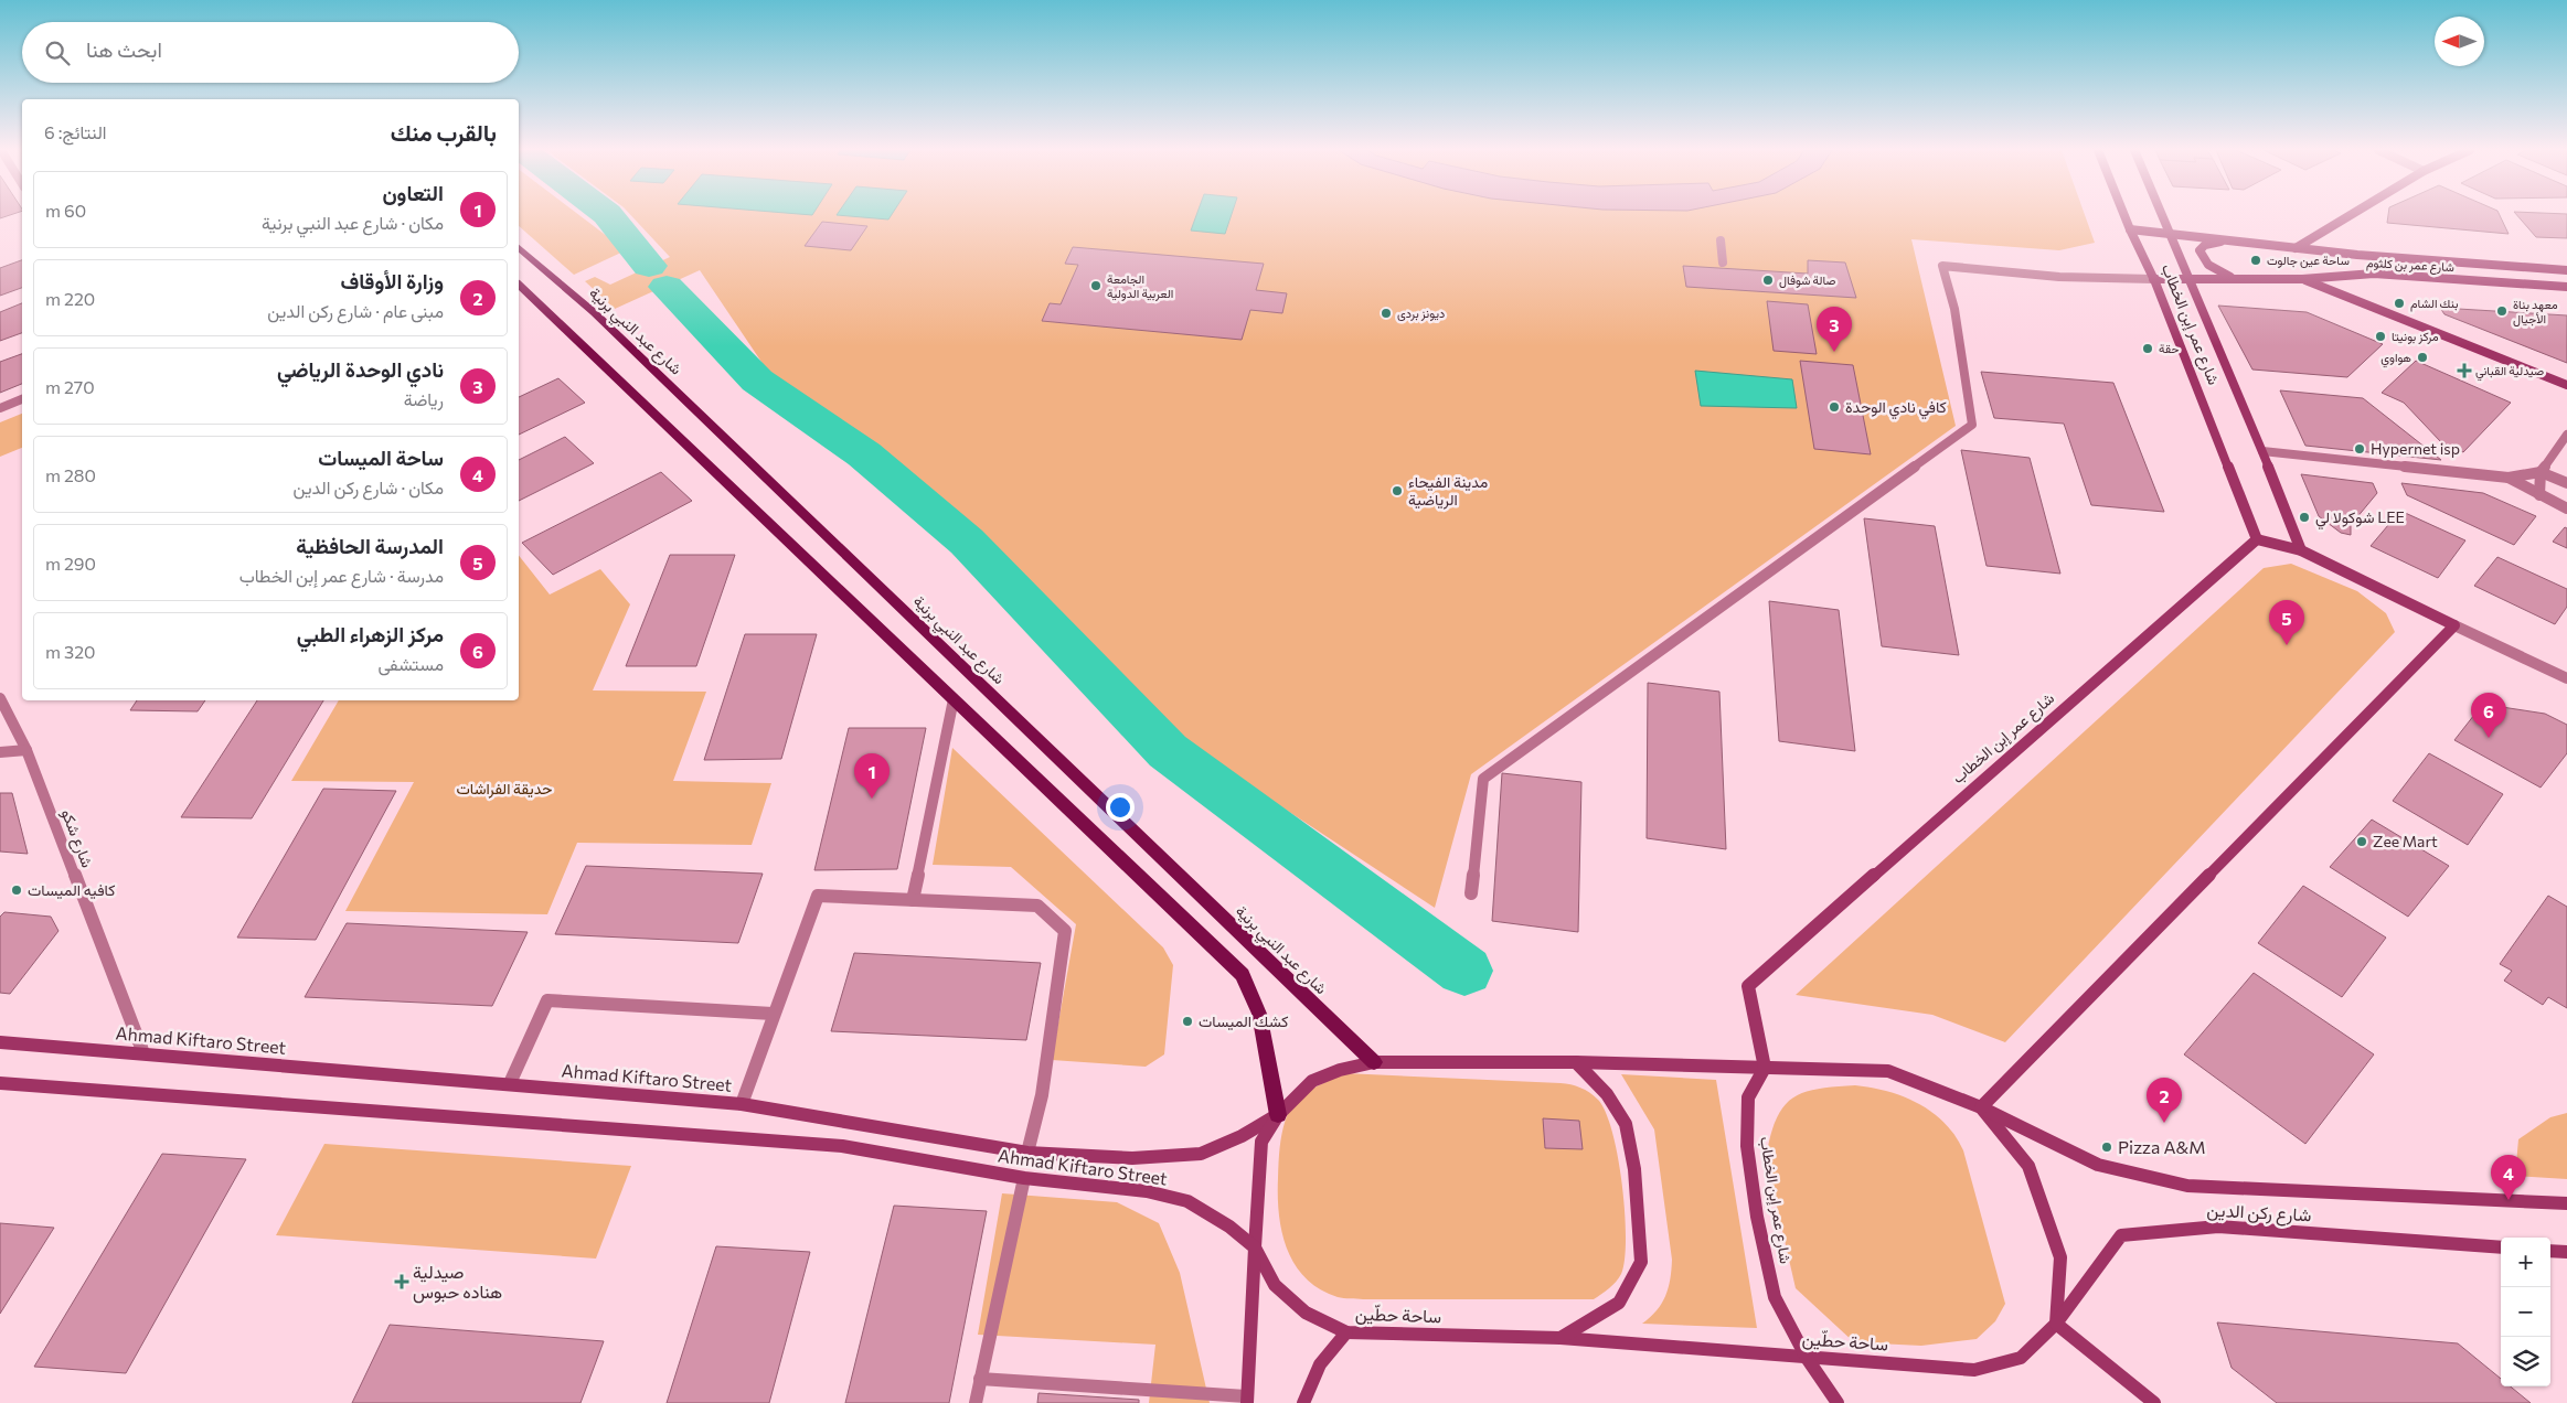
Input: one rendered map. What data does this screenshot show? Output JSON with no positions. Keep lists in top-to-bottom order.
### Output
{
  "streets": {
    "main road": [
      "شارع عمر بن كلثوم",
      "شارع عمر إبن الخطاب",
      "شارع عبد النبي برنية",
      "Ahmad Kiftaro Street",
      "شارع ركن الدين",
      "ساحة حطّين"
    ],
    "street": ["شارع شكو"]
  },
  "crossings": [
    ["شارع عمر بن كلثوم", "شارع عمر إبن الخطاب"],
    ["شارع عمر إبن الخطاب", "ساحة حطّين"],
    ["شارع شكو", "Ahmad Kiftaro Street"],
    ["Ahmad Kiftaro Street", "ساحة حطّين"],
    ["شارع ركن الدين", "ساحة حطّين"]
  ],
  "parks": ["حديقة الفراشات"],
  "places": {
    "other": [
      "ساحة عين جالوت",
      "صالة شوفال",
      "الجامعة العربية الدولية",
      "بنك الشام",
      "معهد بناة الأجيال",
      "ديونز بردى",
      "مركز بونيتا",
      "حقة",
      "هواوي",
      "كافي نادي الوحدة",
      "Hypernet isp",
      "مدينة الفيحاء الرياضية",
      "شوكولا لي LEE",
      "Zee Mart",
      "كافيه الميسات",
      "كشك الميسات",
      "Pizza A&M"
    ],
    "health": ["صيدلية القباني", "صيدلية هناده حبوس"]
  },
  "north": "left",
  "page": {
    "search": "ابحث هنا",
    "heading": ["بالقرب منك", "النتائج: 6"],
    "list": [
      {
        "mark": "1",
        "name": "التعاون",
        "note": "مكان · شارع عبد النبي برنية",
        "value": "60 m"
      },
      {
        "mark": "2",
        "name": "وزارة الأوقاف",
        "note": "مبنى عام · شارع ركن الدين",
        "value": "220 m"
      },
      {
        "mark": "3",
        "name": "نادي الوحدة الرياضي",
        "note": "رياضة",
        "value": "270 m"
      },
      {
        "mark": "4",
        "name": "ساحة الميسات",
        "note": "مكان · شارع ركن الدين",
        "value": "280 m"
      },
      {
        "mark": "5",
        "name": "المدرسة الحافظية",
        "note": "مدرسة · شارع عمر إبن الخطاب",
        "value": "290 m"
      },
      {
        "mark": "6",
        "name": "مركز الزهراء الطبي",
        "note": "مستشفى",
        "value": "320 m"
      }
    ],
    "pins": [
      "3",
      "5",
      "6",
      "1",
      "2",
      "4"
    ],
    "map_buttons": ["+", "−"]
  }
}
